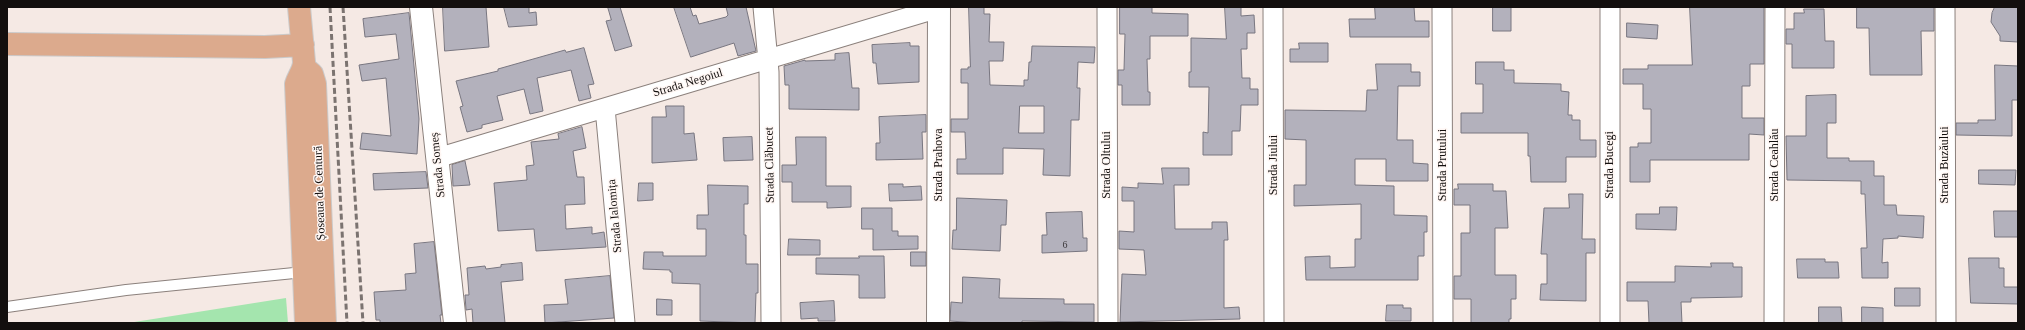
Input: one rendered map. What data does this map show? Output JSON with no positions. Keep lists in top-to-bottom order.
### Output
{
  "streets": {
    "main road": ["Șoseaua de Centură"],
    "street": [
      "Strada Negoiul",
      "Strada Someș",
      "Strada Clăbucet",
      "Strada Prahova",
      "Strada Oltului",
      "Strada Jiului",
      "Strada Prutului",
      "Strada Bucegi",
      "Strada Ceahlău",
      "Strada Buzăului",
      "Strada Ialomița"
    ]
  },
  "crossings": [
    ["Strada Negoiul", "Strada Someș"],
    ["Strada Negoiul", "Strada Clăbucet"],
    ["Strada Negoiul", "Strada Prahova"],
    ["Strada Negoiul", "Strada Ialomița"]
  ],
  "house_numbers": ["6"]
}
